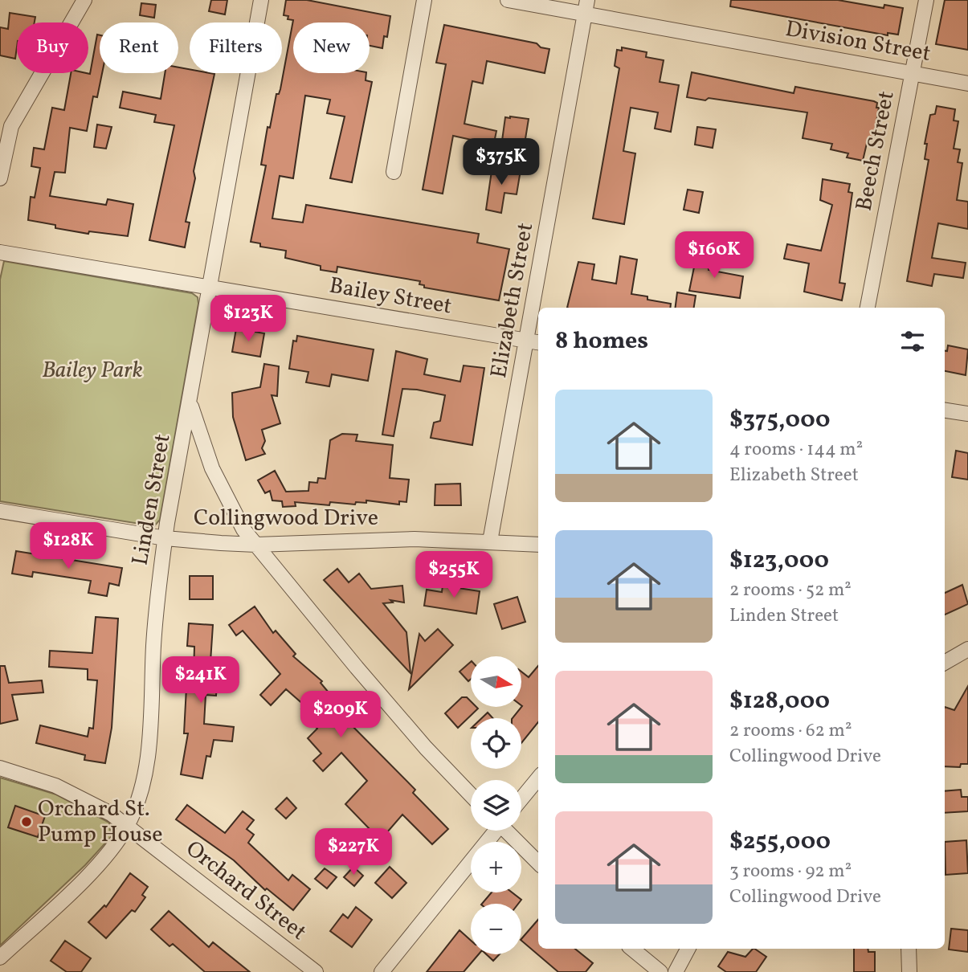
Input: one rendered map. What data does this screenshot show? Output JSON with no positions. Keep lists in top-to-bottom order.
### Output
{
  "streets": {
    "street": [
      "Division Street",
      "Beech Street",
      "Bailey Street",
      "Elizabeth Street",
      "Linden Street",
      "Collingwood Drive",
      "Orchard Street"
    ]
  },
  "crossings": [
    ["Division Street", "Beech Street"],
    ["Division Street", "Elizabeth Street"],
    ["Bailey Street", "Elizabeth Street"],
    ["Bailey Street", "Linden Street"],
    ["Elizabeth Street", "Collingwood Drive"],
    ["Linden Street", "Collingwood Drive"],
    ["Linden Street", "Orchard Street"]
  ],
  "parks": ["Bailey Park"],
  "places": ["Orchard St. Pump House"],
  "north": "right",
  "page": {
    "chip": [
      "Buy",
      "Rent",
      "Filters",
      "New"
    ],
    "price": [
      "$375K",
      "$160K",
      "$123K",
      "$128K",
      "$255K",
      "$241K",
      "$209K",
      "$227K"
    ],
    "heading": "8 homes",
    "list": [
      {
        "name": "$375,000",
        "note": "4 rooms · 144 m² · Elizabeth Street"
      },
      {
        "name": "$123,000",
        "note": "2 rooms · 52 m² · Linden Street"
      },
      {
        "name": "$128,000",
        "note": "2 rooms · 62 m² · Collingwood Drive"
      },
      {
        "name": "$255,000",
        "note": "3 rooms · 92 m² · Collingwood Drive"
      }
    ],
    "map_buttons": ["+", "−"]
  }
}
